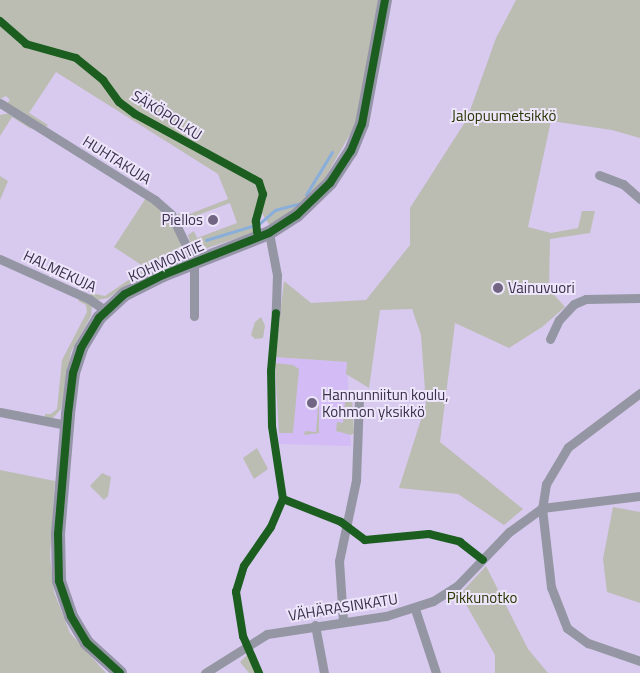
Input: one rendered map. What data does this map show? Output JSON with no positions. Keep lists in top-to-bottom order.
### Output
{
  "streets": {
    "street": [
      "HUHTAKUJA",
      "KOHMONTIE",
      "HALMEKUJA",
      "VÄHÄRASINKATU"
    ],
    "cycle path": ["SÄKÖPOLKU"]
  },
  "crossings": [
    ["HUHTAKUJA", "KOHMONTIE"],
    ["KOHMONTIE", "HALMEKUJA"]
  ],
  "parks": ["Jalopuumetsikkö", "Pikkunotko"],
  "places": ["Piellos", "Vainuvuori", "Hannunniitun koulu, Kohmon yksikkö"]
}
